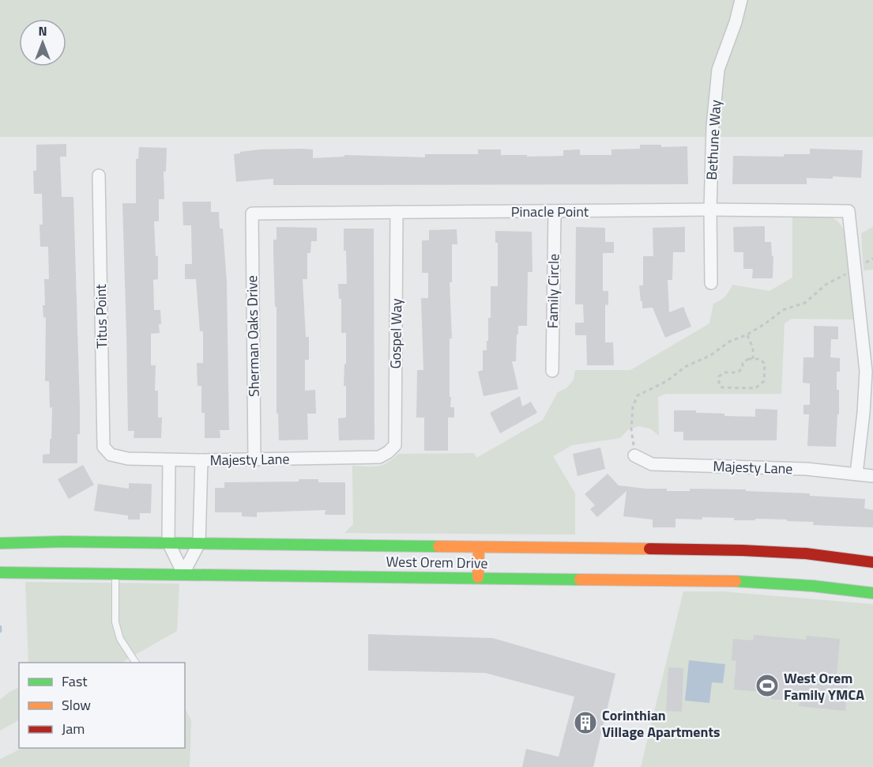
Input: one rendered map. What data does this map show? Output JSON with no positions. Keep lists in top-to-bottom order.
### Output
{
  "streets": {
    "main road": ["West Orem Drive"],
    "street": [
      "Bethune Way",
      "Pinacle Point",
      "Family Circle",
      "Titus Point",
      "Gospel Way",
      "Sherman Oaks Drive",
      "Majesty Lane"
    ]
  },
  "crossings": [
    ["Bethune Way", "Pinacle Point"],
    ["Pinacle Point", "Family Circle"],
    ["Pinacle Point", "Gospel Way"],
    ["Pinacle Point", "Sherman Oaks Drive"],
    ["Titus Point", "Majesty Lane"],
    ["Gospel Way", "Majesty Lane"],
    ["Sherman Oaks Drive", "Majesty Lane"]
  ],
  "places": {
    "sports": ["West Orem Family YMCA"],
    "building": ["Corinthian Village Apartments"]
  },
  "legend": ["Fast", "Slow", "Jam"],
  "north": "top"
}
